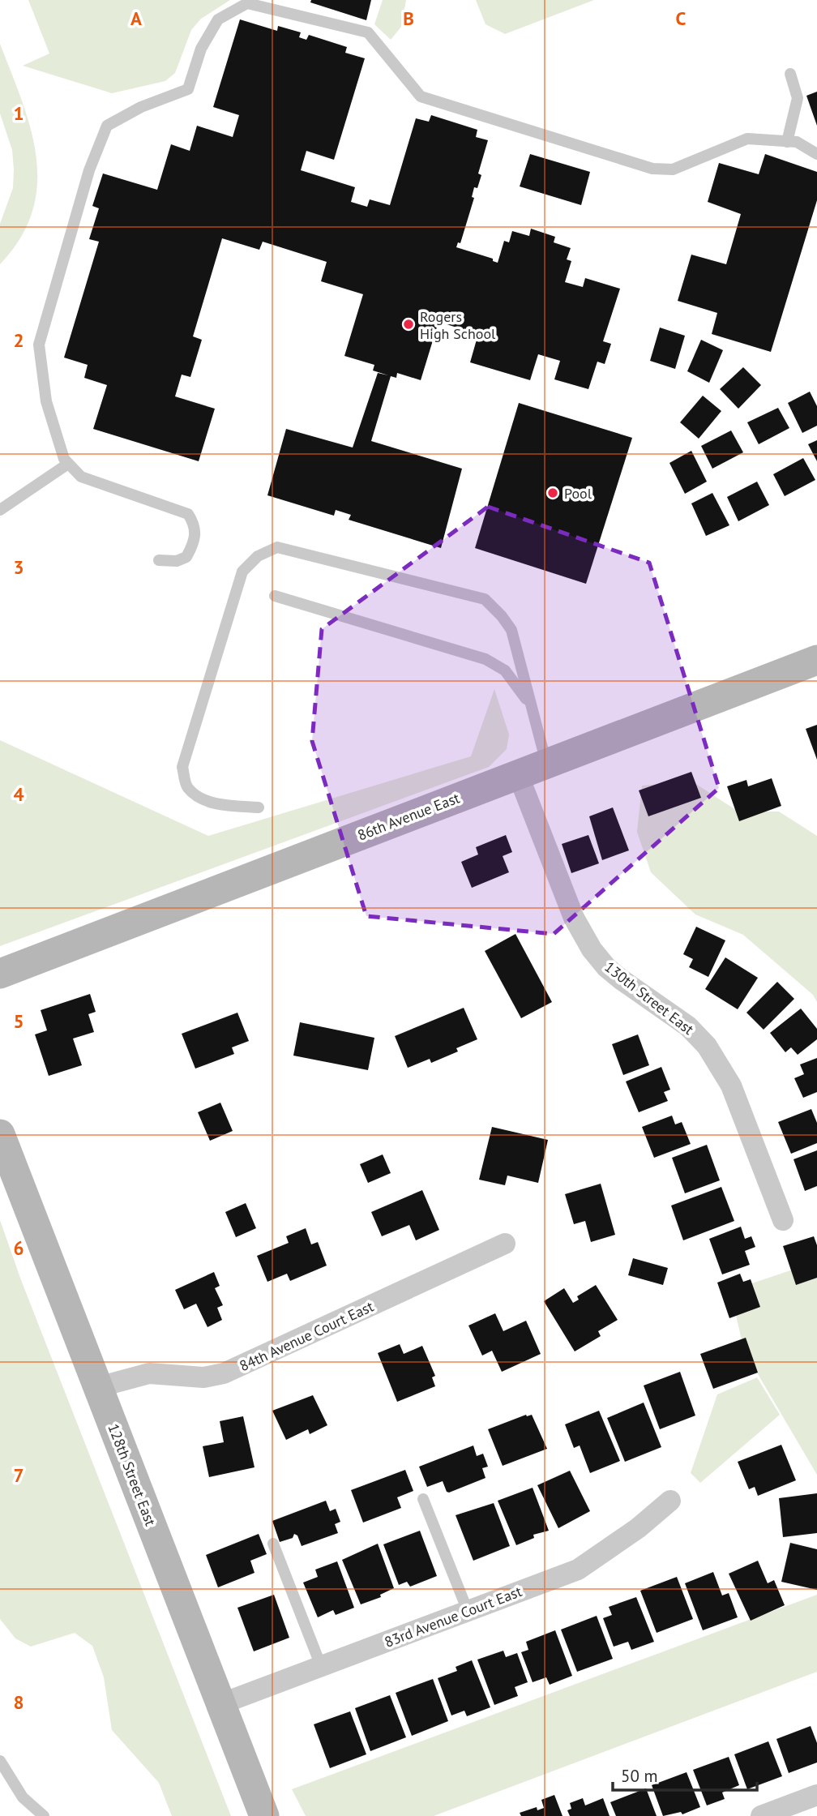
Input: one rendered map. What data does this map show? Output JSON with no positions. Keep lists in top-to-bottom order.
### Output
{
  "streets": {
    "street": [
      "86th Avenue East",
      "130th Street East",
      "84th Avenue Court East",
      "128th Street East",
      "83rd Avenue Court East"
    ]
  },
  "crossings": [
    ["86th Avenue East", "130th Street East"],
    ["84th Avenue Court East", "128th Street East"],
    ["128th Street East", "83rd Avenue Court East"]
  ],
  "places": ["Rogers High School", "Pool"],
  "scale_bar": "50 m",
  "grid": {
    "columns": ["A", "B", "C"],
    "rows": [
      "1",
      "2",
      "3",
      "4",
      "5",
      "6",
      "7",
      "8"
    ]
  }
}
